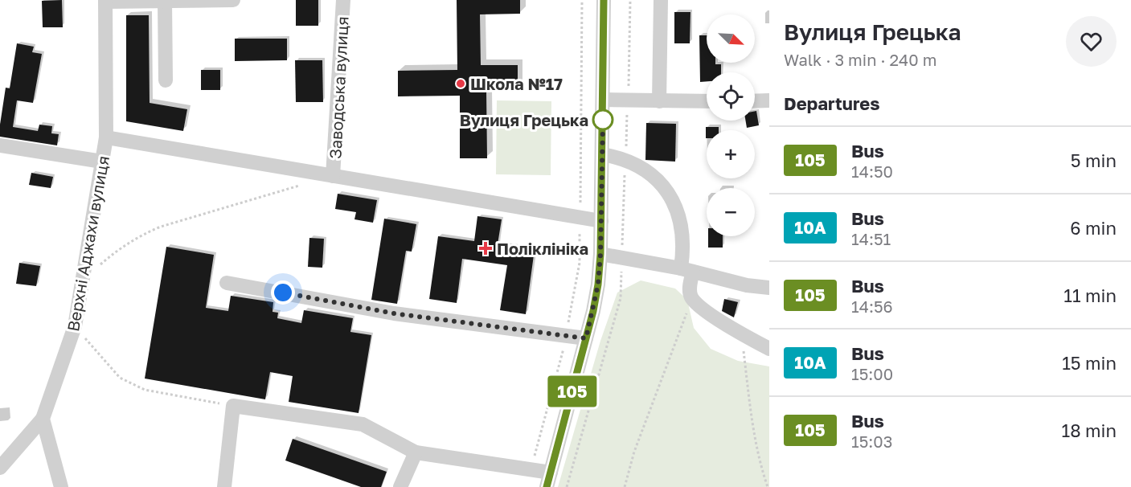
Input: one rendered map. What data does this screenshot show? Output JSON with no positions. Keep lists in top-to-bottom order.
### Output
{
  "streets": {
    "street": ["Заводська вулиця", "Верхні Аджахи вулиця"]
  },
  "places": {
    "other": ["Школа №17", "Вулиця Грецька"],
    "health": ["Поліклініка"]
  },
  "lines": ["bus line 105"],
  "north": "bottom right",
  "page": {
    "on_map": "105",
    "heading": [
      ["Вулиця Грецька", "Walk · 3 min · 240 m"],
      "Departures"
    ],
    "map_buttons": ["+", "−"],
    "list": [
      {
        "mark": "105",
        "name": "Bus",
        "note": "14:50",
        "value": "5 min"
      },
      {
        "mark": "10А",
        "name": "Bus",
        "note": "14:51",
        "value": "6 min"
      },
      {
        "mark": "105",
        "name": "Bus",
        "note": "14:56",
        "value": "11 min"
      },
      {
        "mark": "10А",
        "name": "Bus",
        "note": "15:00",
        "value": "15 min"
      },
      {
        "mark": "105",
        "name": "Bus",
        "note": "15:03",
        "value": "18 min"
      }
    ]
  }
}
